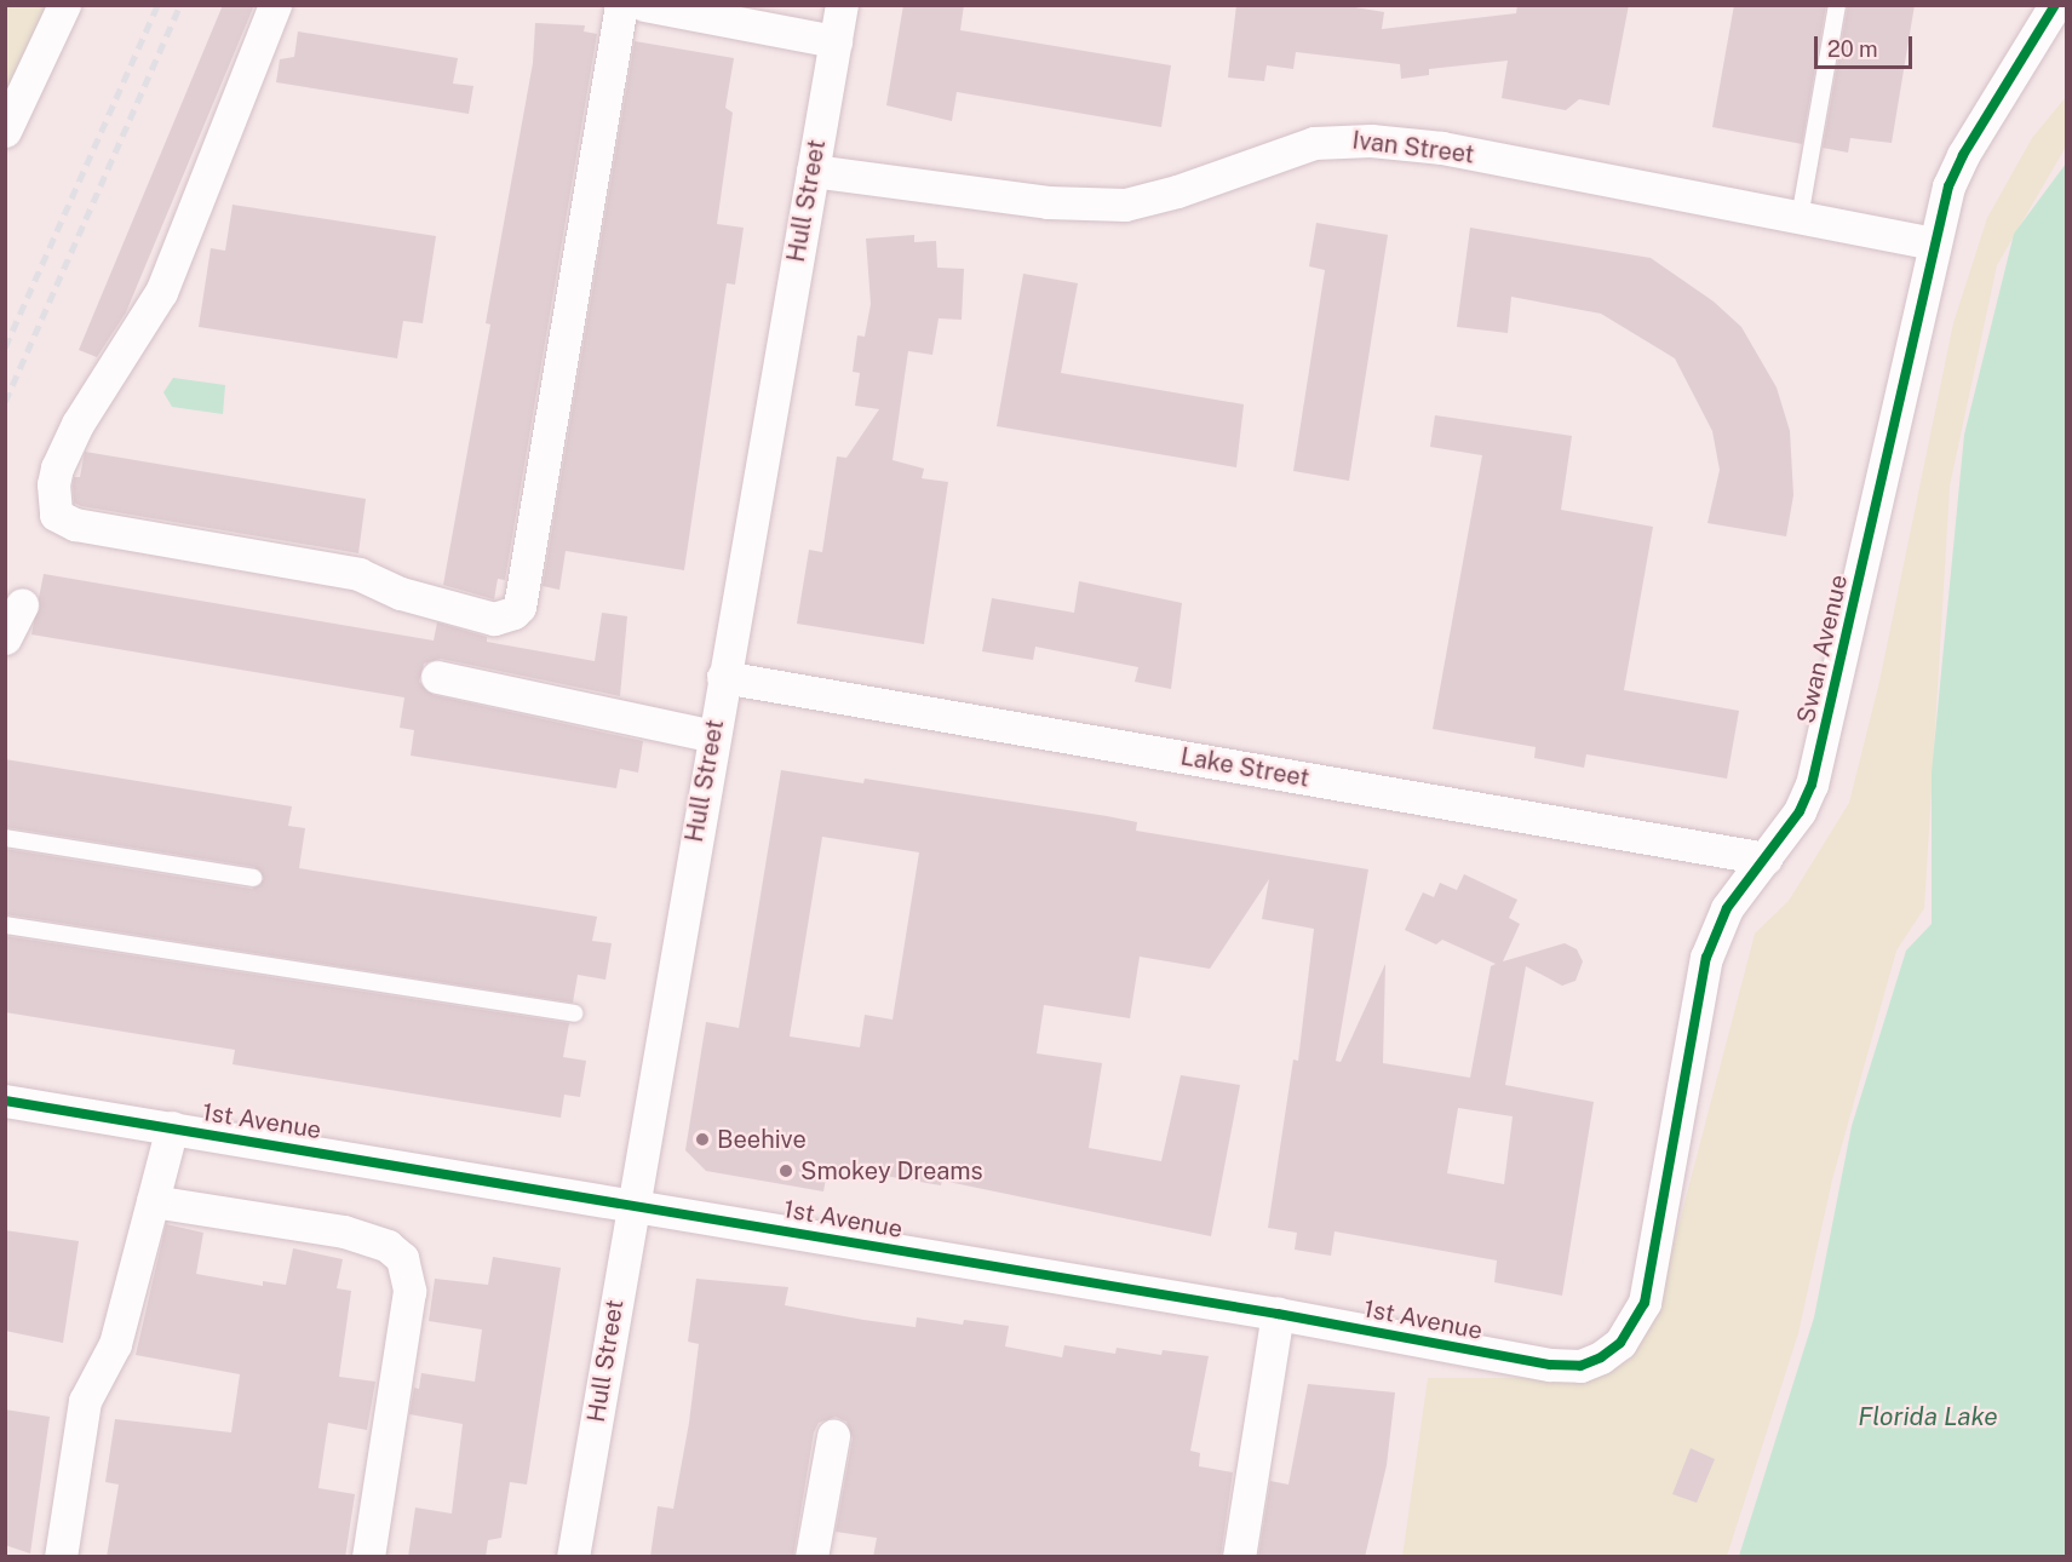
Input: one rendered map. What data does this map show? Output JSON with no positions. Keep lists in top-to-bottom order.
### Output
{
  "streets": {
    "street": [
      "Ivan Street",
      "Hull Street",
      "Swan Avenue",
      "Lake Street",
      "1st Avenue"
    ]
  },
  "crossings": [
    ["Ivan Street", "Hull Street"],
    ["Ivan Street", "Swan Avenue"],
    ["Hull Street", "Lake Street"],
    ["Hull Street", "1st Avenue"],
    ["Swan Avenue", "Lake Street"],
    ["Swan Avenue", "1st Avenue"]
  ],
  "water": ["Florida Lake"],
  "places": ["Beehive", "Smokey Dreams"],
  "scale_bar": "20 m"
}
